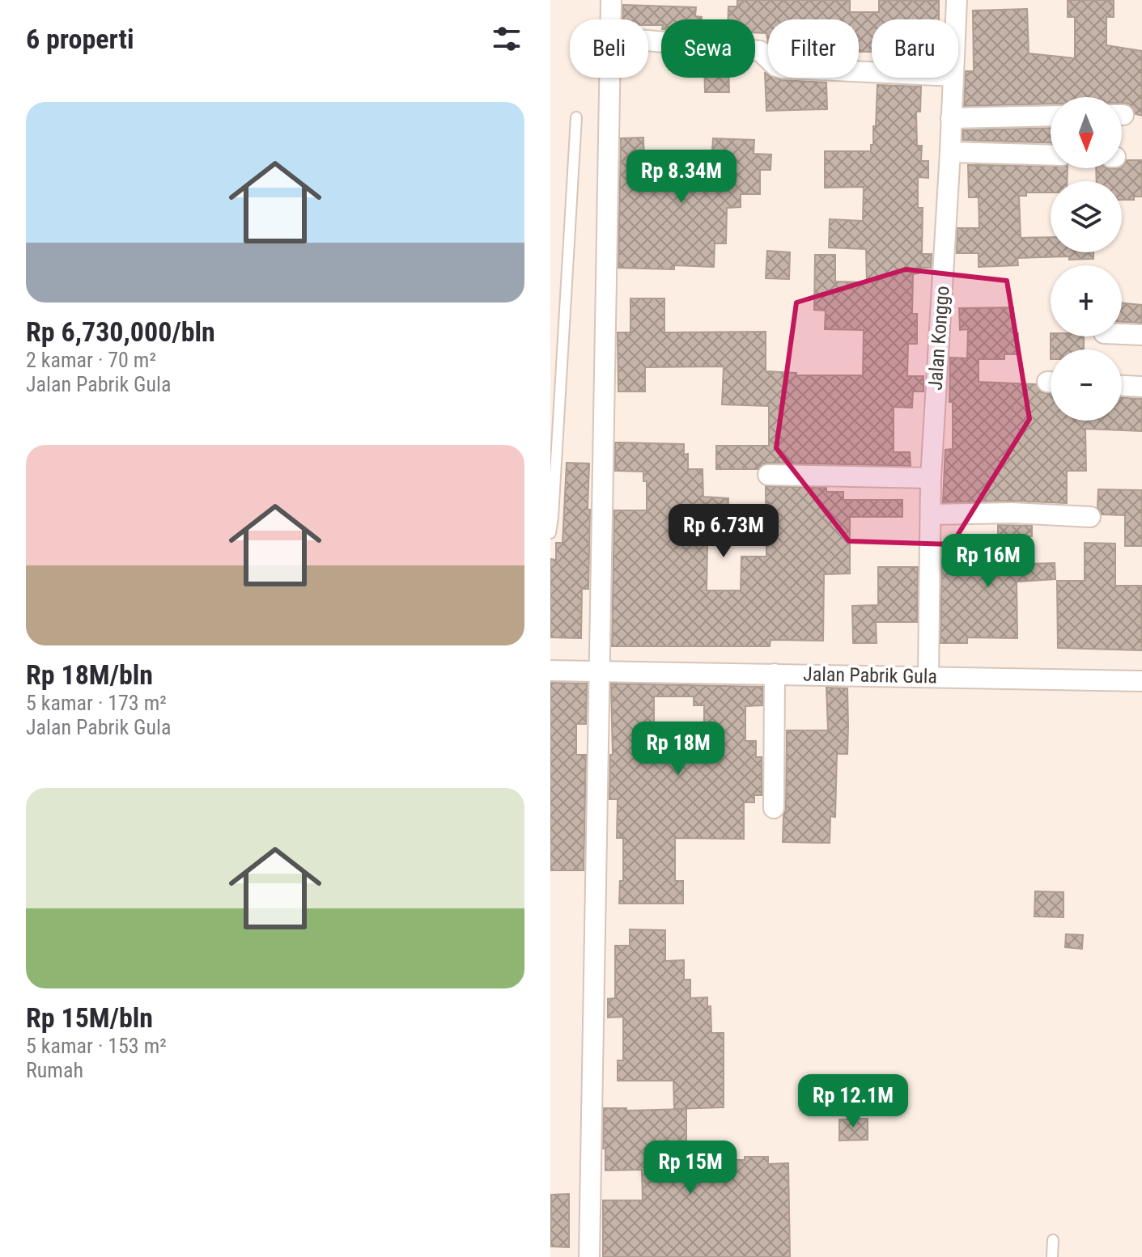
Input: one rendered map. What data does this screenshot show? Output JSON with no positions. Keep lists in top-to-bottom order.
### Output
{
  "streets": {
    "street": ["Jalan Konggo", "Jalan Pabrik Gula"]
  },
  "crossings": [
    ["Jalan Konggo", "Jalan Pabrik Gula"]
  ],
  "north": "bottom",
  "page": {
    "heading": "6 properti",
    "chip": [
      "Beli",
      "Sewa",
      "Filter",
      "Baru"
    ],
    "list": [
      {
        "name": "Rp 6,730,000/bln",
        "note": "2 kamar · 70 m² · Jalan Pabrik Gula"
      },
      {
        "name": "Rp 18M/bln",
        "note": "5 kamar · 173 m² · Jalan Pabrik Gula"
      },
      {
        "name": "Rp 15M/bln",
        "note": "5 kamar · 153 m² · Rumah"
      }
    ],
    "map_buttons": ["+", "−"],
    "price": [
      "Rp 8.34M",
      "Rp 6.73M",
      "Rp 16M",
      "Rp 18M",
      "Rp 12.1M",
      "Rp 15M"
    ]
  }
}
